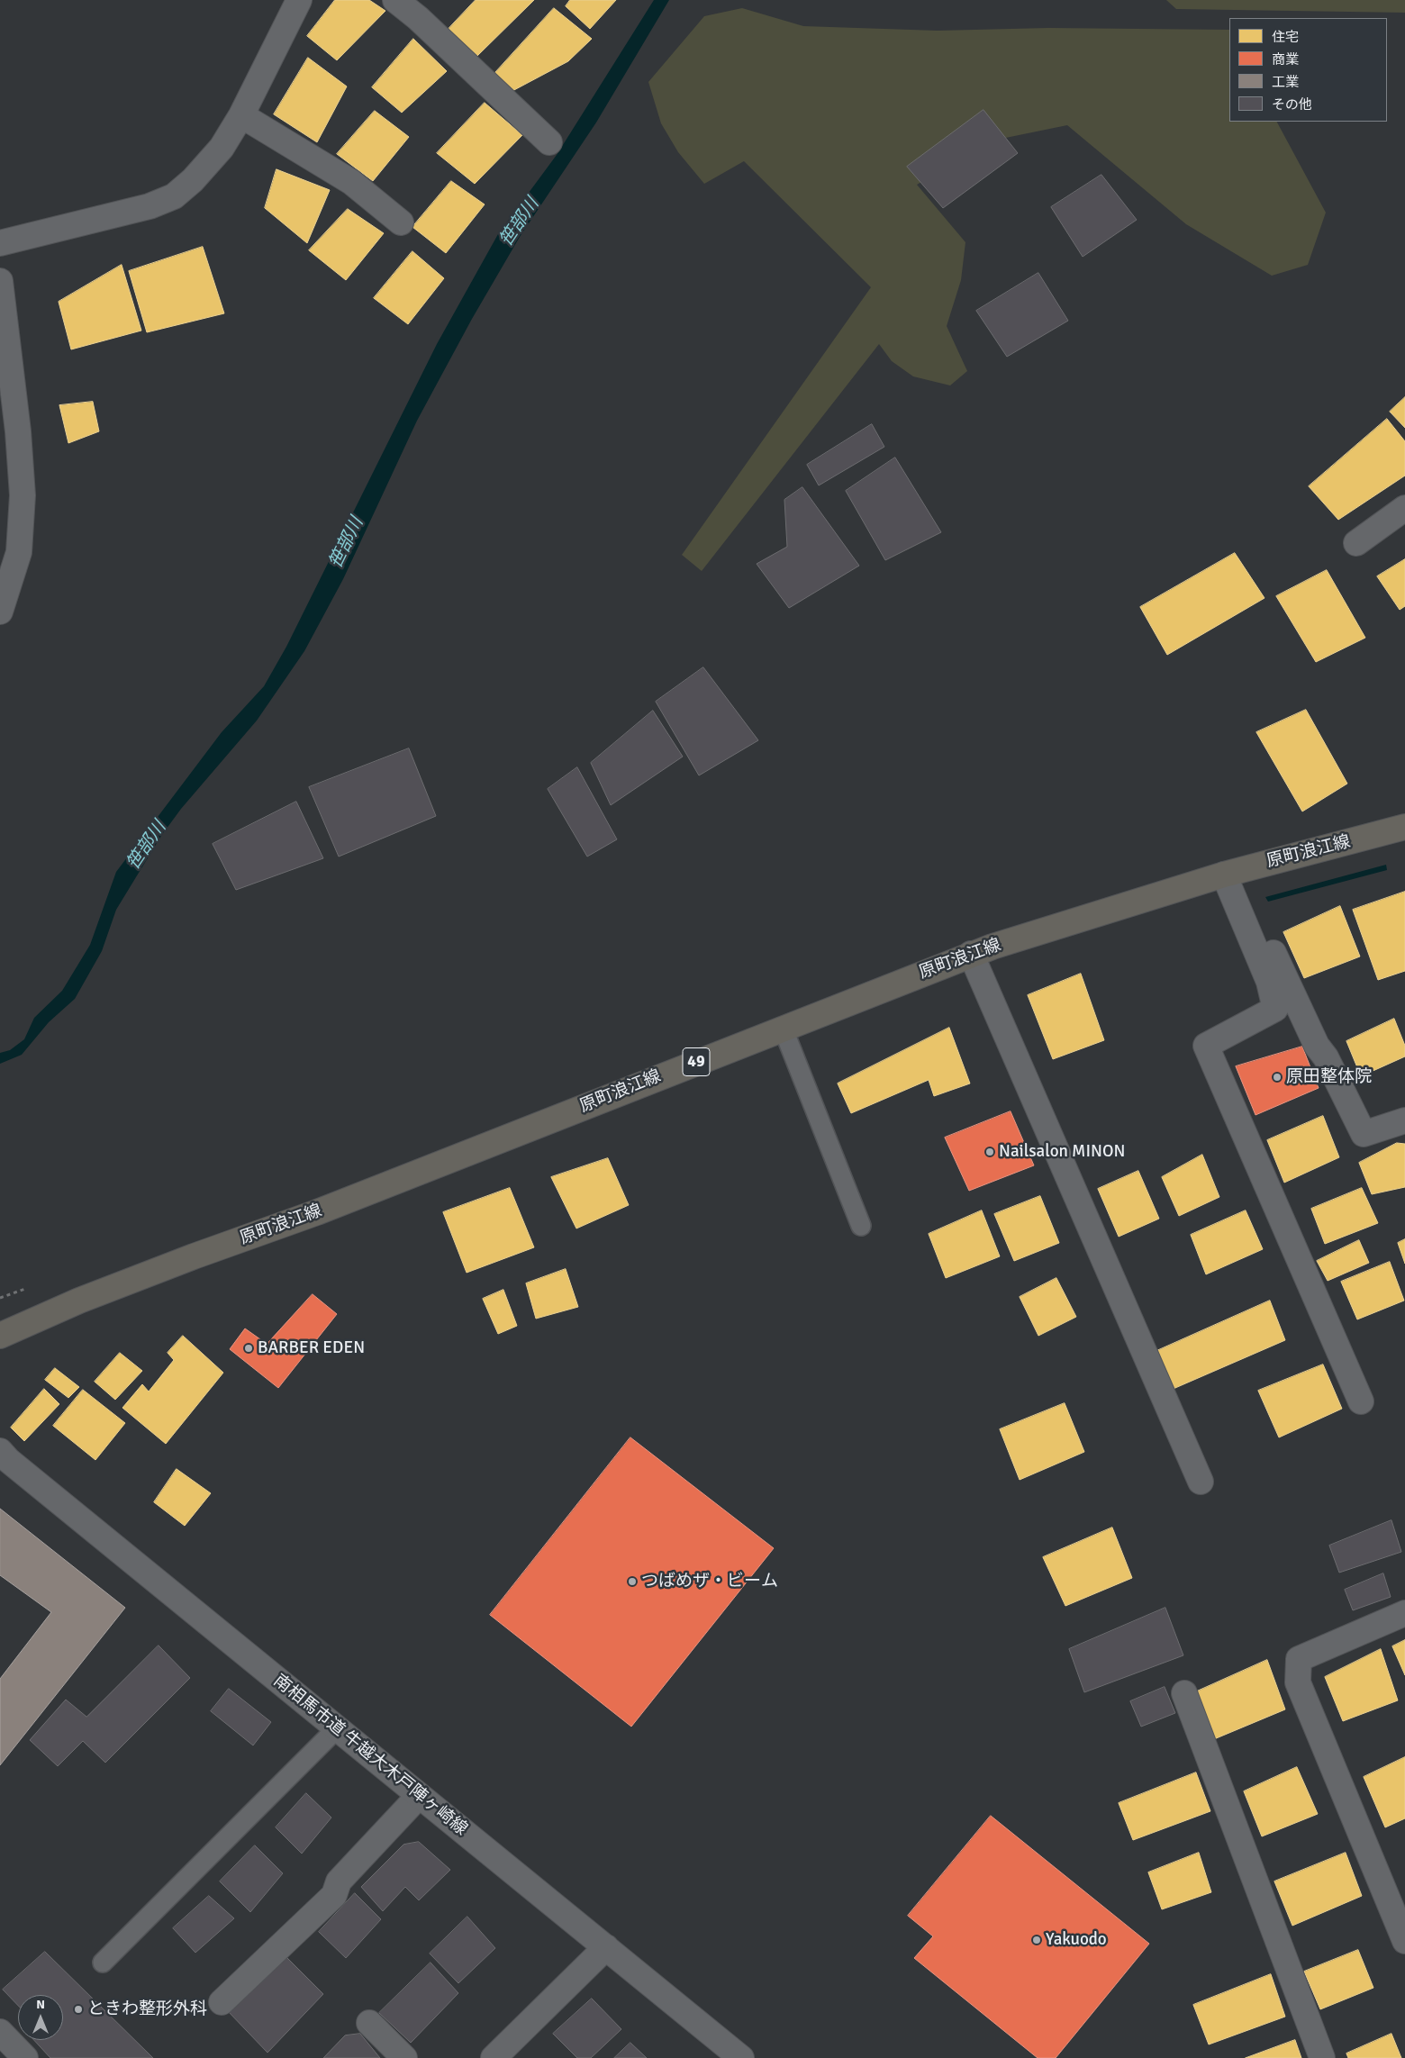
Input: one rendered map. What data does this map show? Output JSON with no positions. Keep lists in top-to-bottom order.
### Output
{
  "streets": {
    "main road": ["原町浪江線", "49"],
    "street": ["南相馬市道 牛越大木戸陣ヶ崎線"]
  },
  "water": ["笹部川"],
  "places": [
    "原田整体院",
    "Nailsalon MINON",
    "BARBER EDEN",
    "つばめザ・ビーム",
    "Yakuodo",
    "ときわ整形外科"
  ],
  "legend": [
    "住宅",
    "商業",
    "工業",
    "その他"
  ],
  "north": "top"
}
